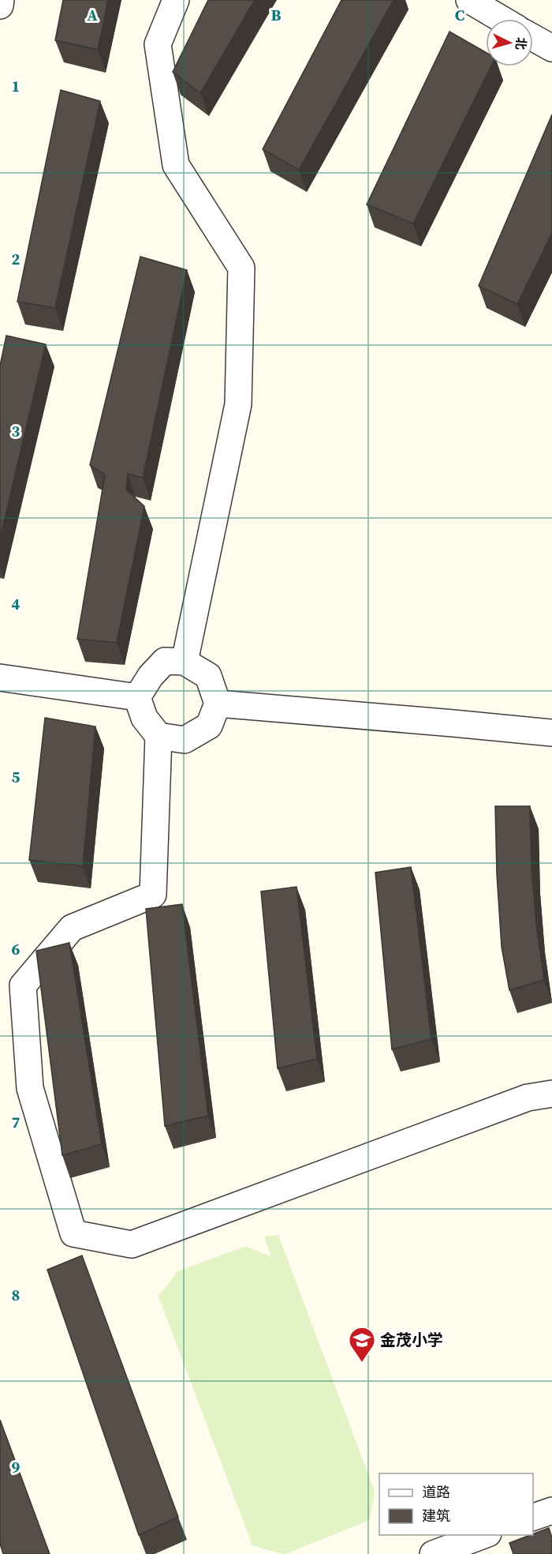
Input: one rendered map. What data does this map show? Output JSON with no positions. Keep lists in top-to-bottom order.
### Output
{
  "places": {
    "school or university": ["金茂小学"]
  },
  "legend": ["道路", "建筑"],
  "north": "right",
  "grid": {
    "columns": ["A", "B", "C"],
    "rows": [
      "1",
      "2",
      "3",
      "4",
      "5",
      "6",
      "7",
      "8",
      "9"
    ]
  }
}
